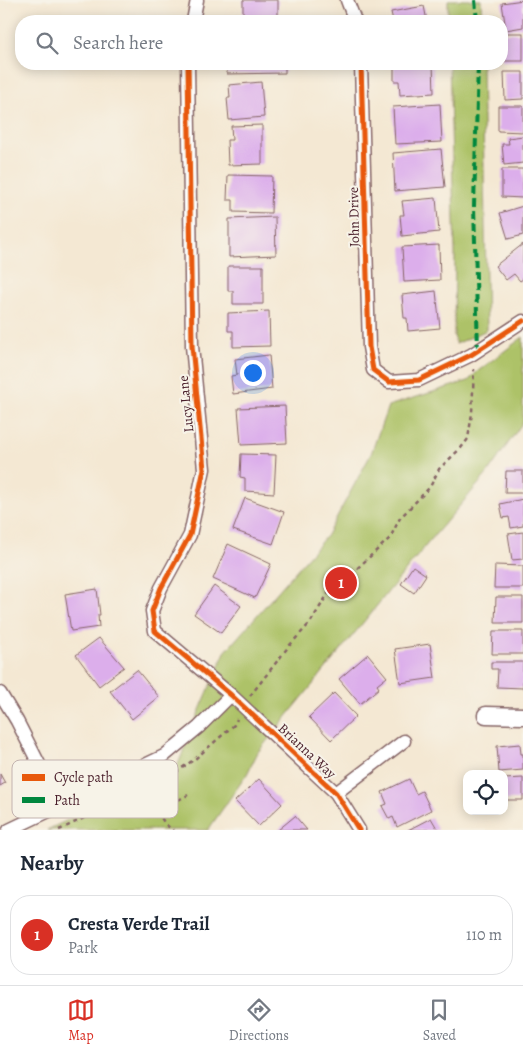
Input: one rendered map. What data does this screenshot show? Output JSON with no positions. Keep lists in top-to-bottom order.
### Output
{
  "streets": {
    "street": ["John Drive", "Lucy Lane", "Brianna Way"]
  },
  "crossings": [
    ["Lucy Lane", "Brianna Way"]
  ],
  "legend": ["Cycle path", "Path"],
  "page": {
    "search": "Search here",
    "pins": "1",
    "heading": "Nearby",
    "list": [
      {
        "mark": "1",
        "name": "Cresta Verde Trail",
        "note": "Park",
        "value": "110 m"
      }
    ],
    "nav": ["Map", "Directions", "Saved"]
  }
}
